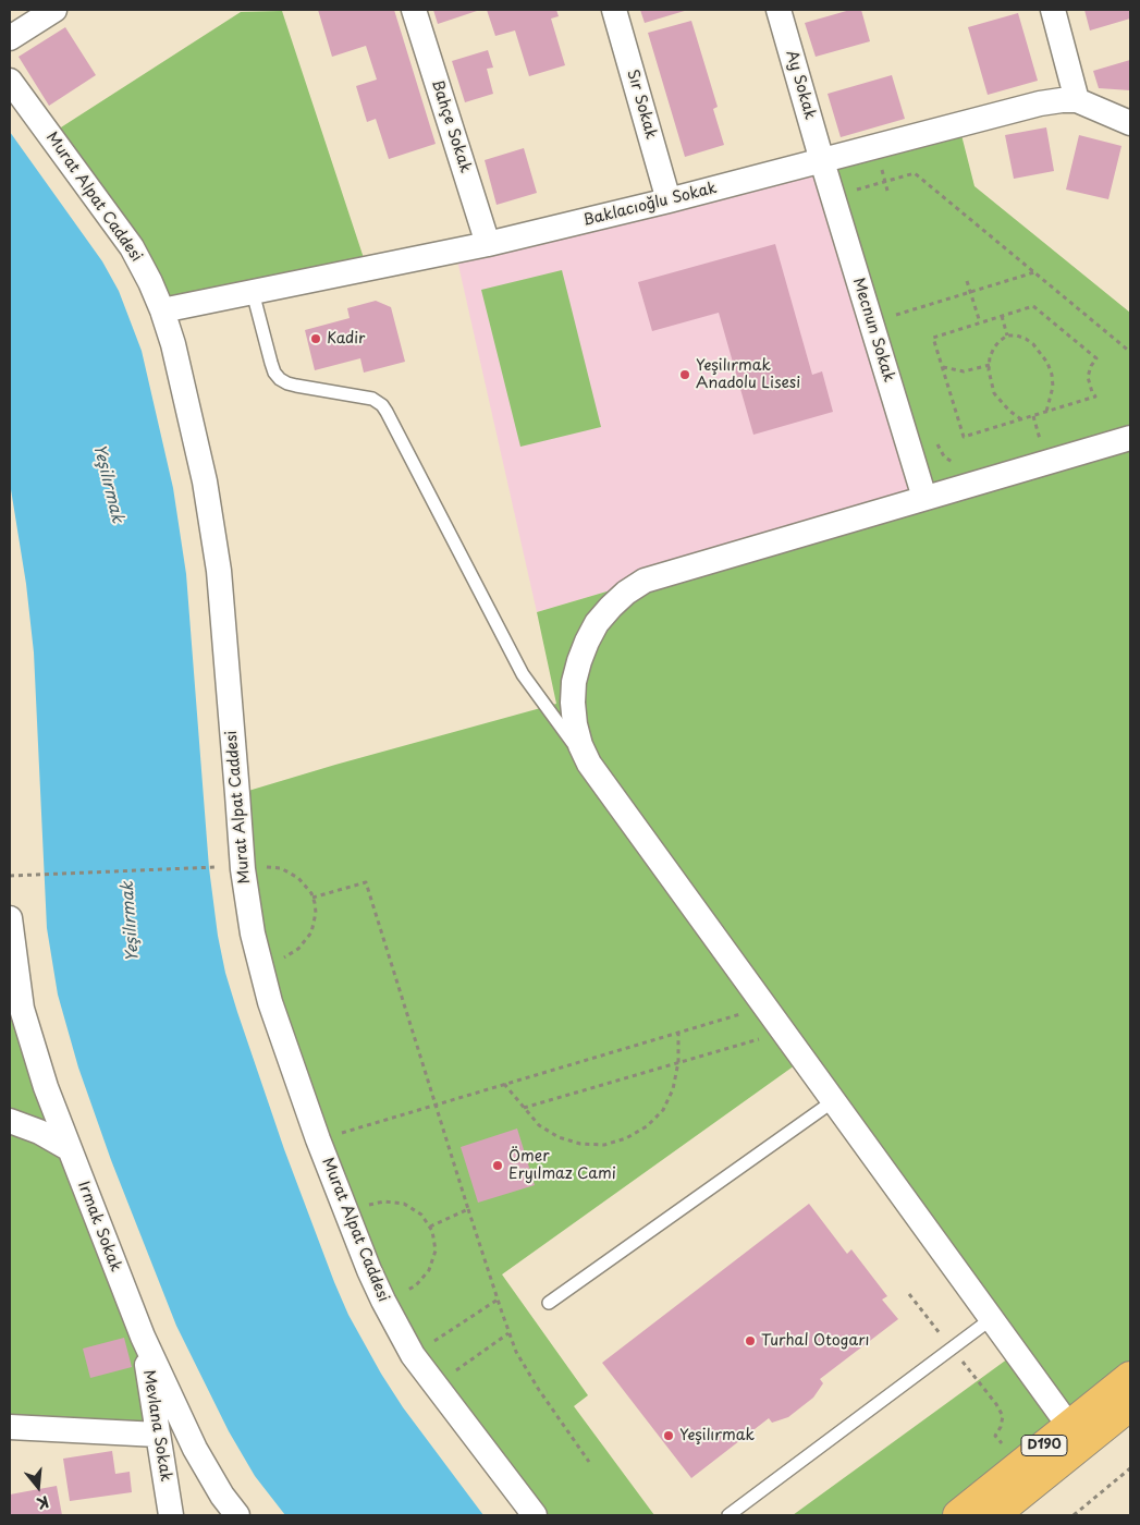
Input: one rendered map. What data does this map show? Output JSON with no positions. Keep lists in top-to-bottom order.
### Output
{
  "streets": {
    "highway": ["D190"],
    "street": [
      "Ay Sokak",
      "Sır Sokak",
      "Bahçe Sokak",
      "Murat Alpat Caddesi",
      "Baklacıoğlu Sokak",
      "Mecnun Sokak",
      "Irmak Sokak",
      "Mevlana Sokak"
    ]
  },
  "crossings": [
    ["Ay Sokak", "Baklacıoğlu Sokak"],
    ["Ay Sokak", "Mecnun Sokak"],
    ["Sır Sokak", "Baklacıoğlu Sokak"],
    ["Bahçe Sokak", "Baklacıoğlu Sokak"],
    ["Murat Alpat Caddesi", "Baklacıoğlu Sokak"],
    ["Baklacıoğlu Sokak", "Mecnun Sokak"],
    ["Irmak Sokak", "Mevlana Sokak"]
  ],
  "water": ["Yeşilırmak"],
  "places": [
    "Kadir",
    "Yeşilırmak Anadolu Lisesi",
    "Ömer Eryılmaz Cami",
    "Turhal Otogarı",
    "Yeşilırmak"
  ],
  "north": "bottom"
}
